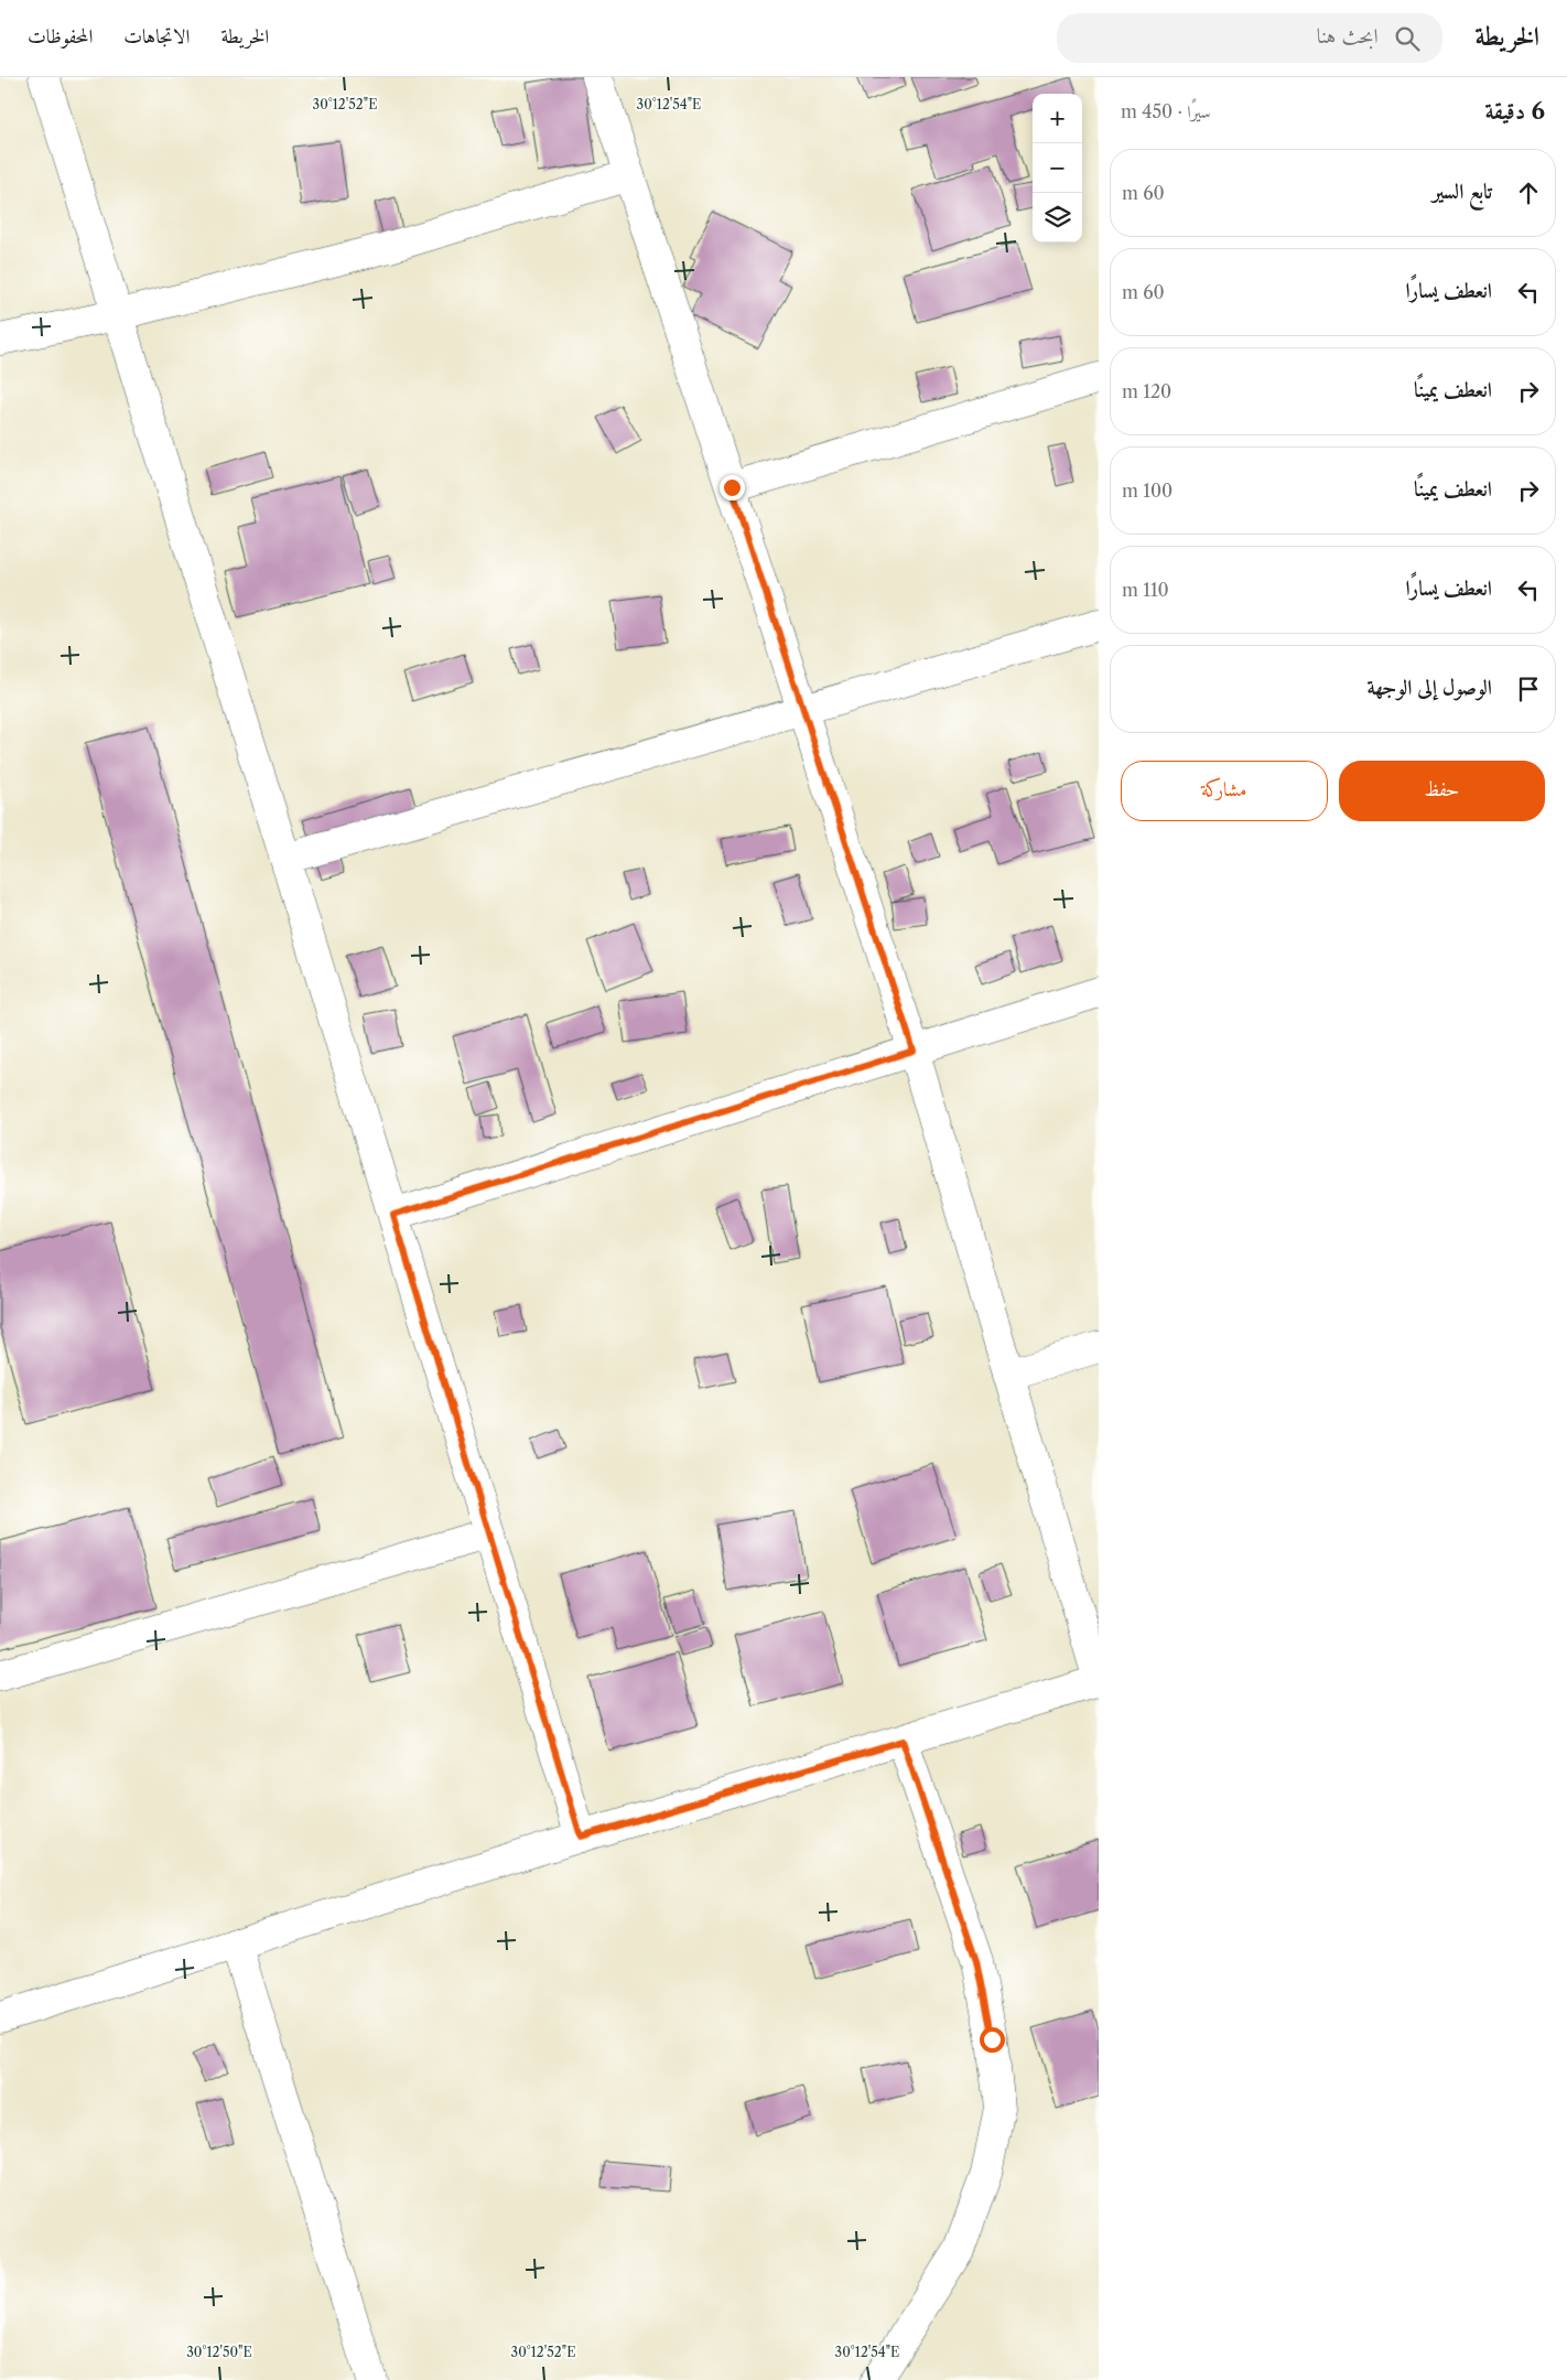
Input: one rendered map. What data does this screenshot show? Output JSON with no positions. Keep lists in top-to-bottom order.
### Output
{
  "page": {
    "header": "الخريطة",
    "search": "ابحث هنا",
    "nav": ["الخريطة", "الاتجاهات", "المحفوظات"],
    "heading": ["6 دقيقة", "سيرًا · 450 m"],
    "map_buttons": ["+", "−"],
    "list": [
      ["تابع السير", "60 m"],
      ["انعطف يسارًا", "60 m"],
      ["انعطف يمينًا", "120 m"],
      ["انعطف يمينًا", "100 m"],
      ["انعطف يسارًا", "110 m"],
      "الوصول إلى الوجهة"
    ],
    "buttons": ["حفظ", "مشاركة"]
  },
  "coordinates": ["30°12'52\"E", "30°12'54\"E", "30°12'50\"E"]
}
